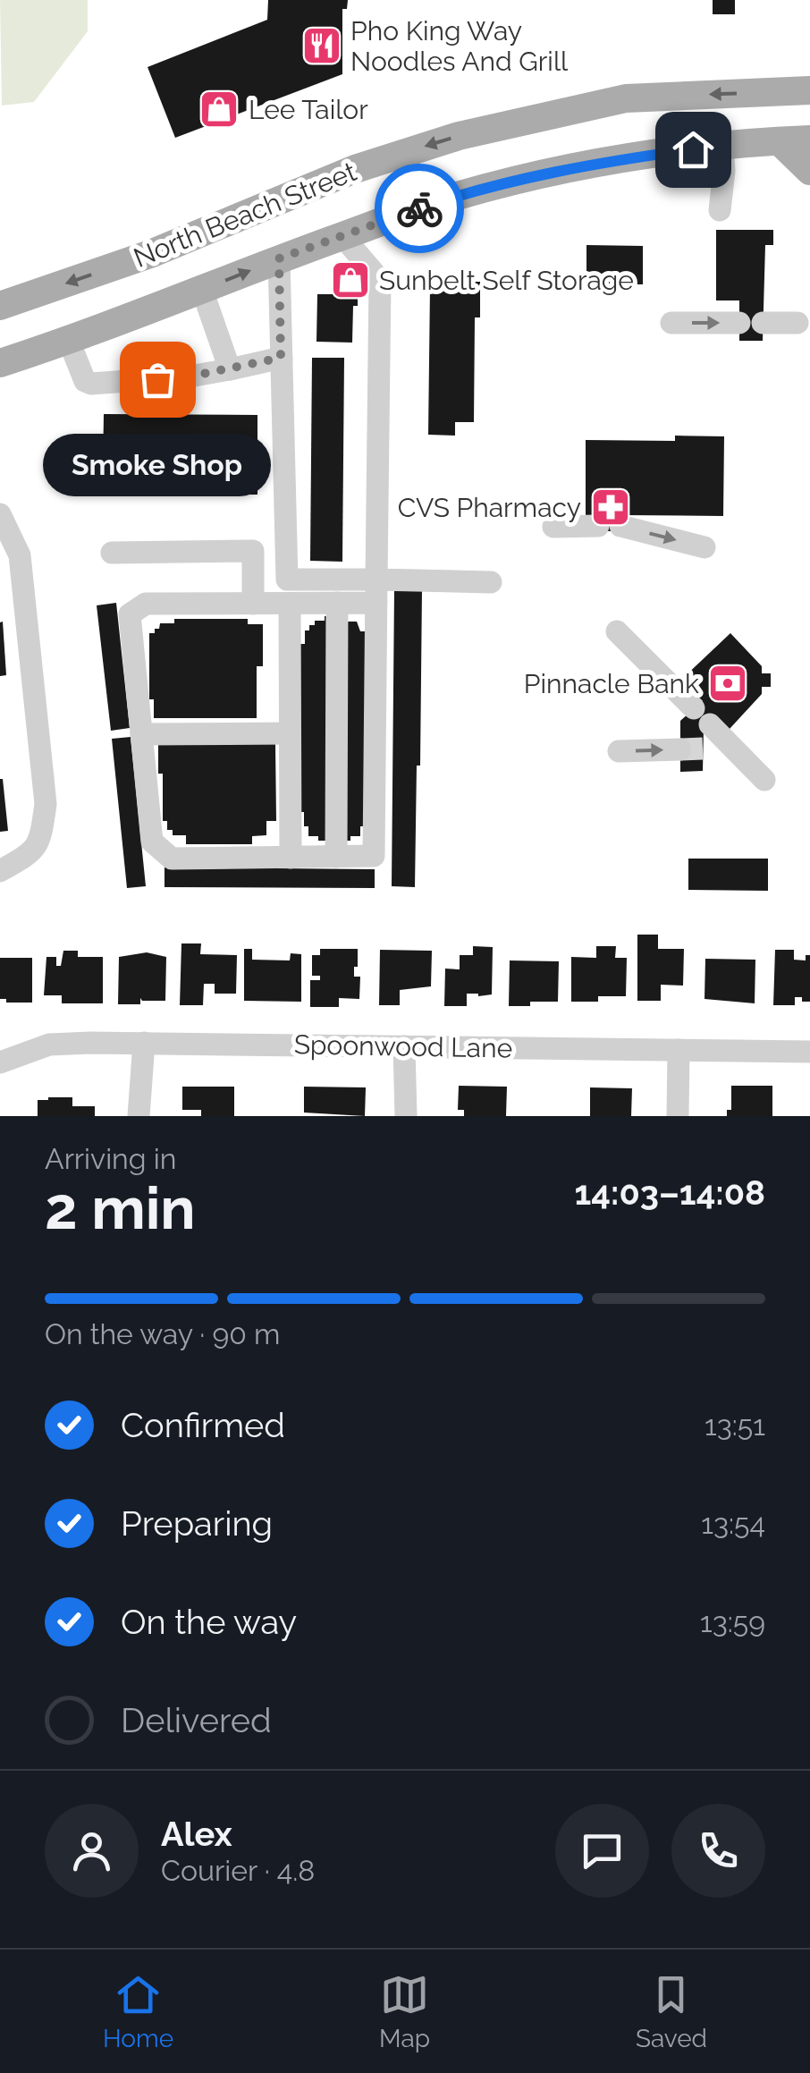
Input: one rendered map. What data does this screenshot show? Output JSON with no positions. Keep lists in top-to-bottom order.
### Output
{
  "streets": {
    "main road": ["North Beach Street"],
    "street": ["Spoonwood Lane"]
  },
  "places": {
    "restaurant": ["Pho King Way Noodles And Grill"],
    "shop": ["Lee Tailor", "Sunbelt Self Storage"],
    "other": ["Smoke Shop"],
    "pharmacy": ["CVS Pharmacy"],
    "bank": ["Pinnacle Bank"]
  },
  "page": {
    "bubble": "Smoke Shop",
    "heading": ["2 min", "Arriving in", "14:03–14:08"],
    "panel": ["Alex", "Courier · 4.8"],
    "bar": "On the way · 90 m",
    "list": [
      ["Confirmed", "13:51"],
      ["Preparing", "13:54"],
      ["On the way", "13:59"],
      "Delivered"
    ],
    "tabs": ["Home", "Map", "Saved"]
  }
}
